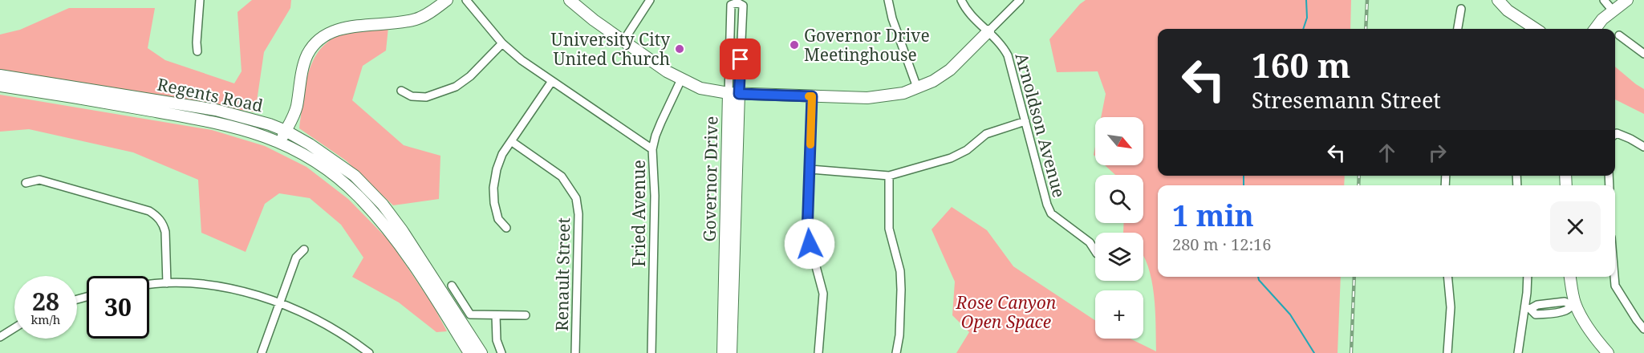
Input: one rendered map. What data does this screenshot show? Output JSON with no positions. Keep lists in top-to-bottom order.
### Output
{
  "streets": {
    "street": [
      "Regents Road",
      "Arnoldson Avenue",
      "Governor Drive",
      "Fried Avenue",
      "Renault Street"
    ]
  },
  "parks": ["Rose Canyon Open Space"],
  "places": ["Governor Drive Meetinghouse", "University City United Church"],
  "north": "bottom right",
  "page": {
    "turn": ["160 m", "Stresemann Street"],
    "map_buttons": "+",
    "heading": ["1 min", "280 m · 12:16"],
    "speed": "28 km/h",
    "limit": "30"
  }
}
